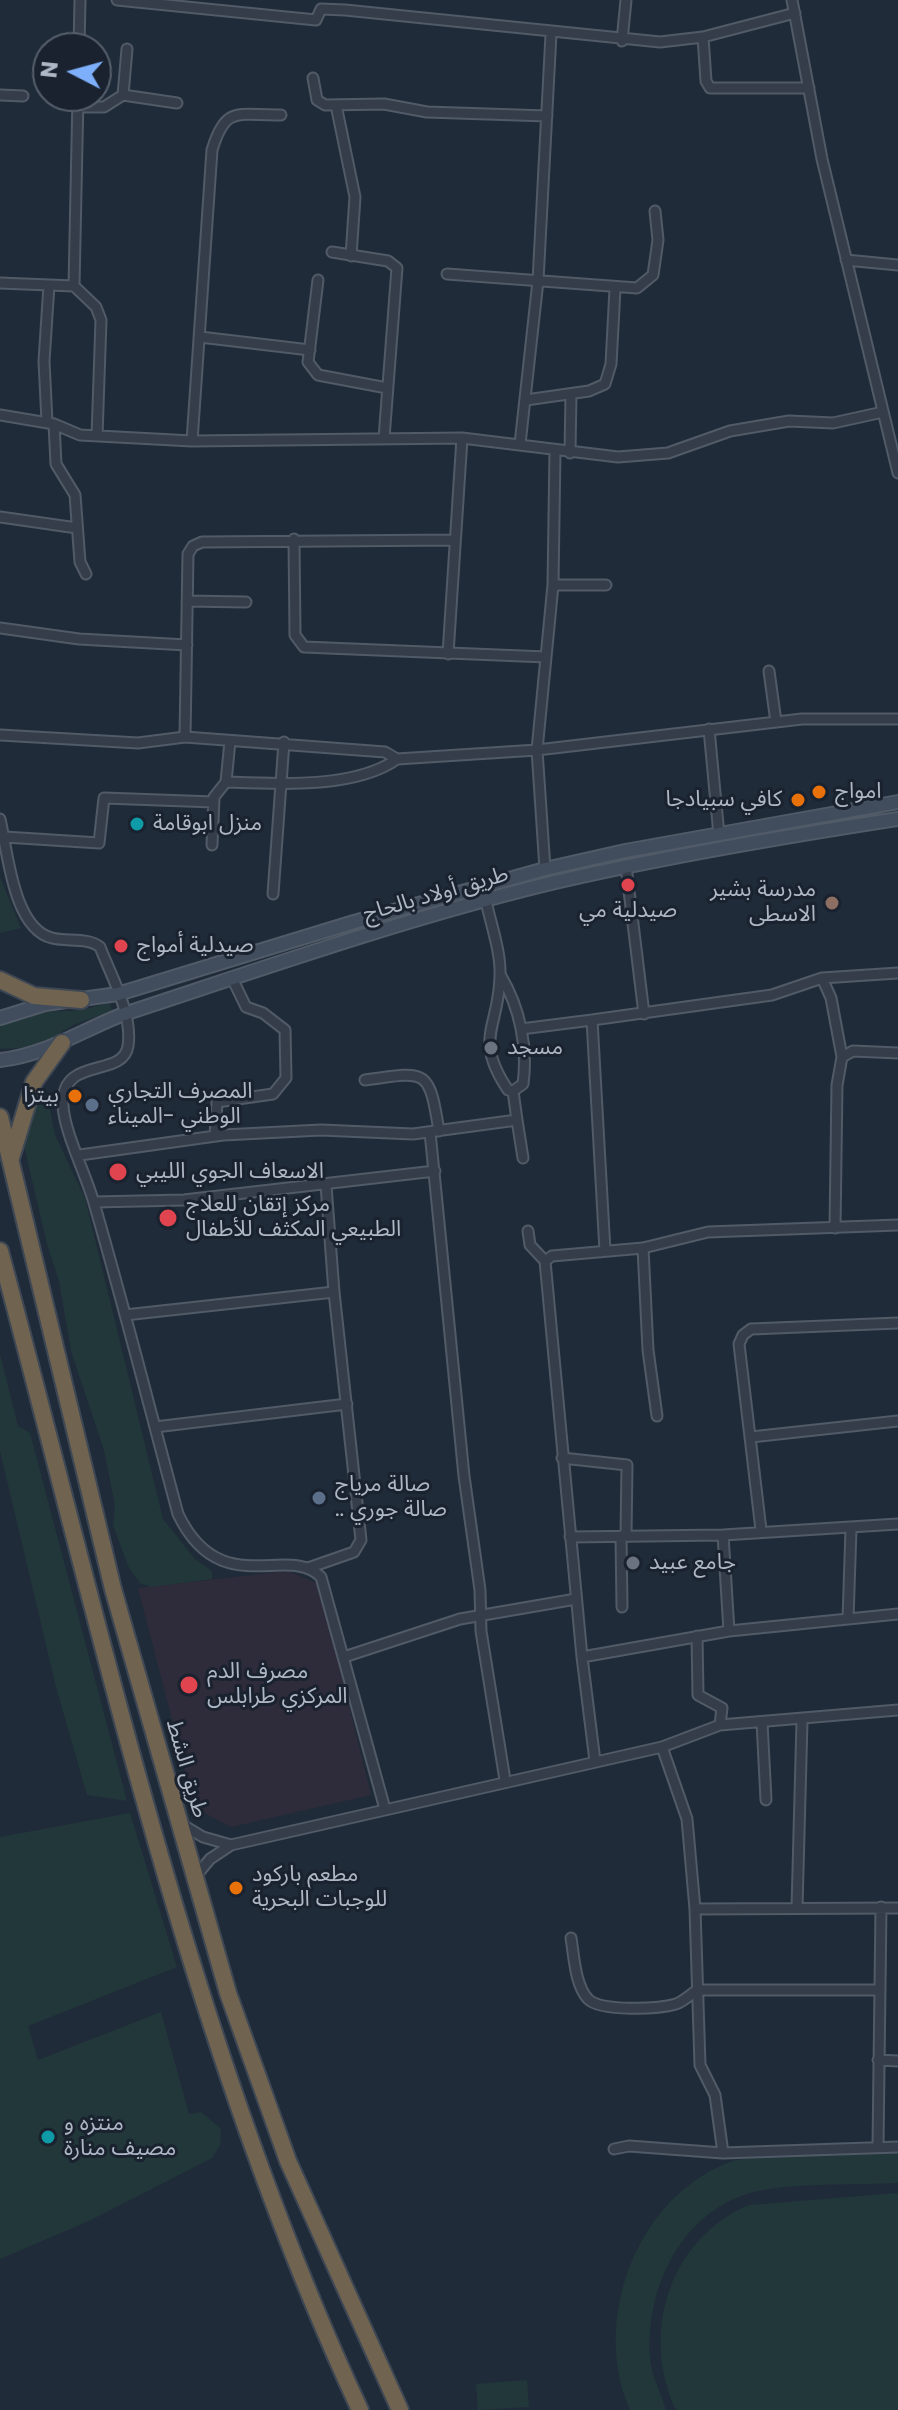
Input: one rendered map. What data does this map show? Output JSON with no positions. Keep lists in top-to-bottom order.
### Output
{
  "streets": {
    "highway": ["طريق الشط"],
    "main road": ["طريق أولاد بالحاج"]
  },
  "places": [
    "امواج",
    "كافي سبيادجا",
    "منزل ابوقامة",
    "صيدلية مي",
    "مدرسة بشير الاسطى",
    "صيدلية أمواج",
    "مسجد",
    "بيتزا",
    "المصرف التجاري الوطني -الميناء",
    "الاسعاف الجوي الليبي",
    "مركز إتقان للعلاج الطبيعي المكثف للأطفال",
    "صالة مرياج .. صالة جوري",
    "جامع عبيد",
    "مصرف الدم المركزي طرابلس",
    "مطعم باركود للوجبات البحرية",
    "منتزه و مصيف منارة"
  ],
  "north": "left"
}
